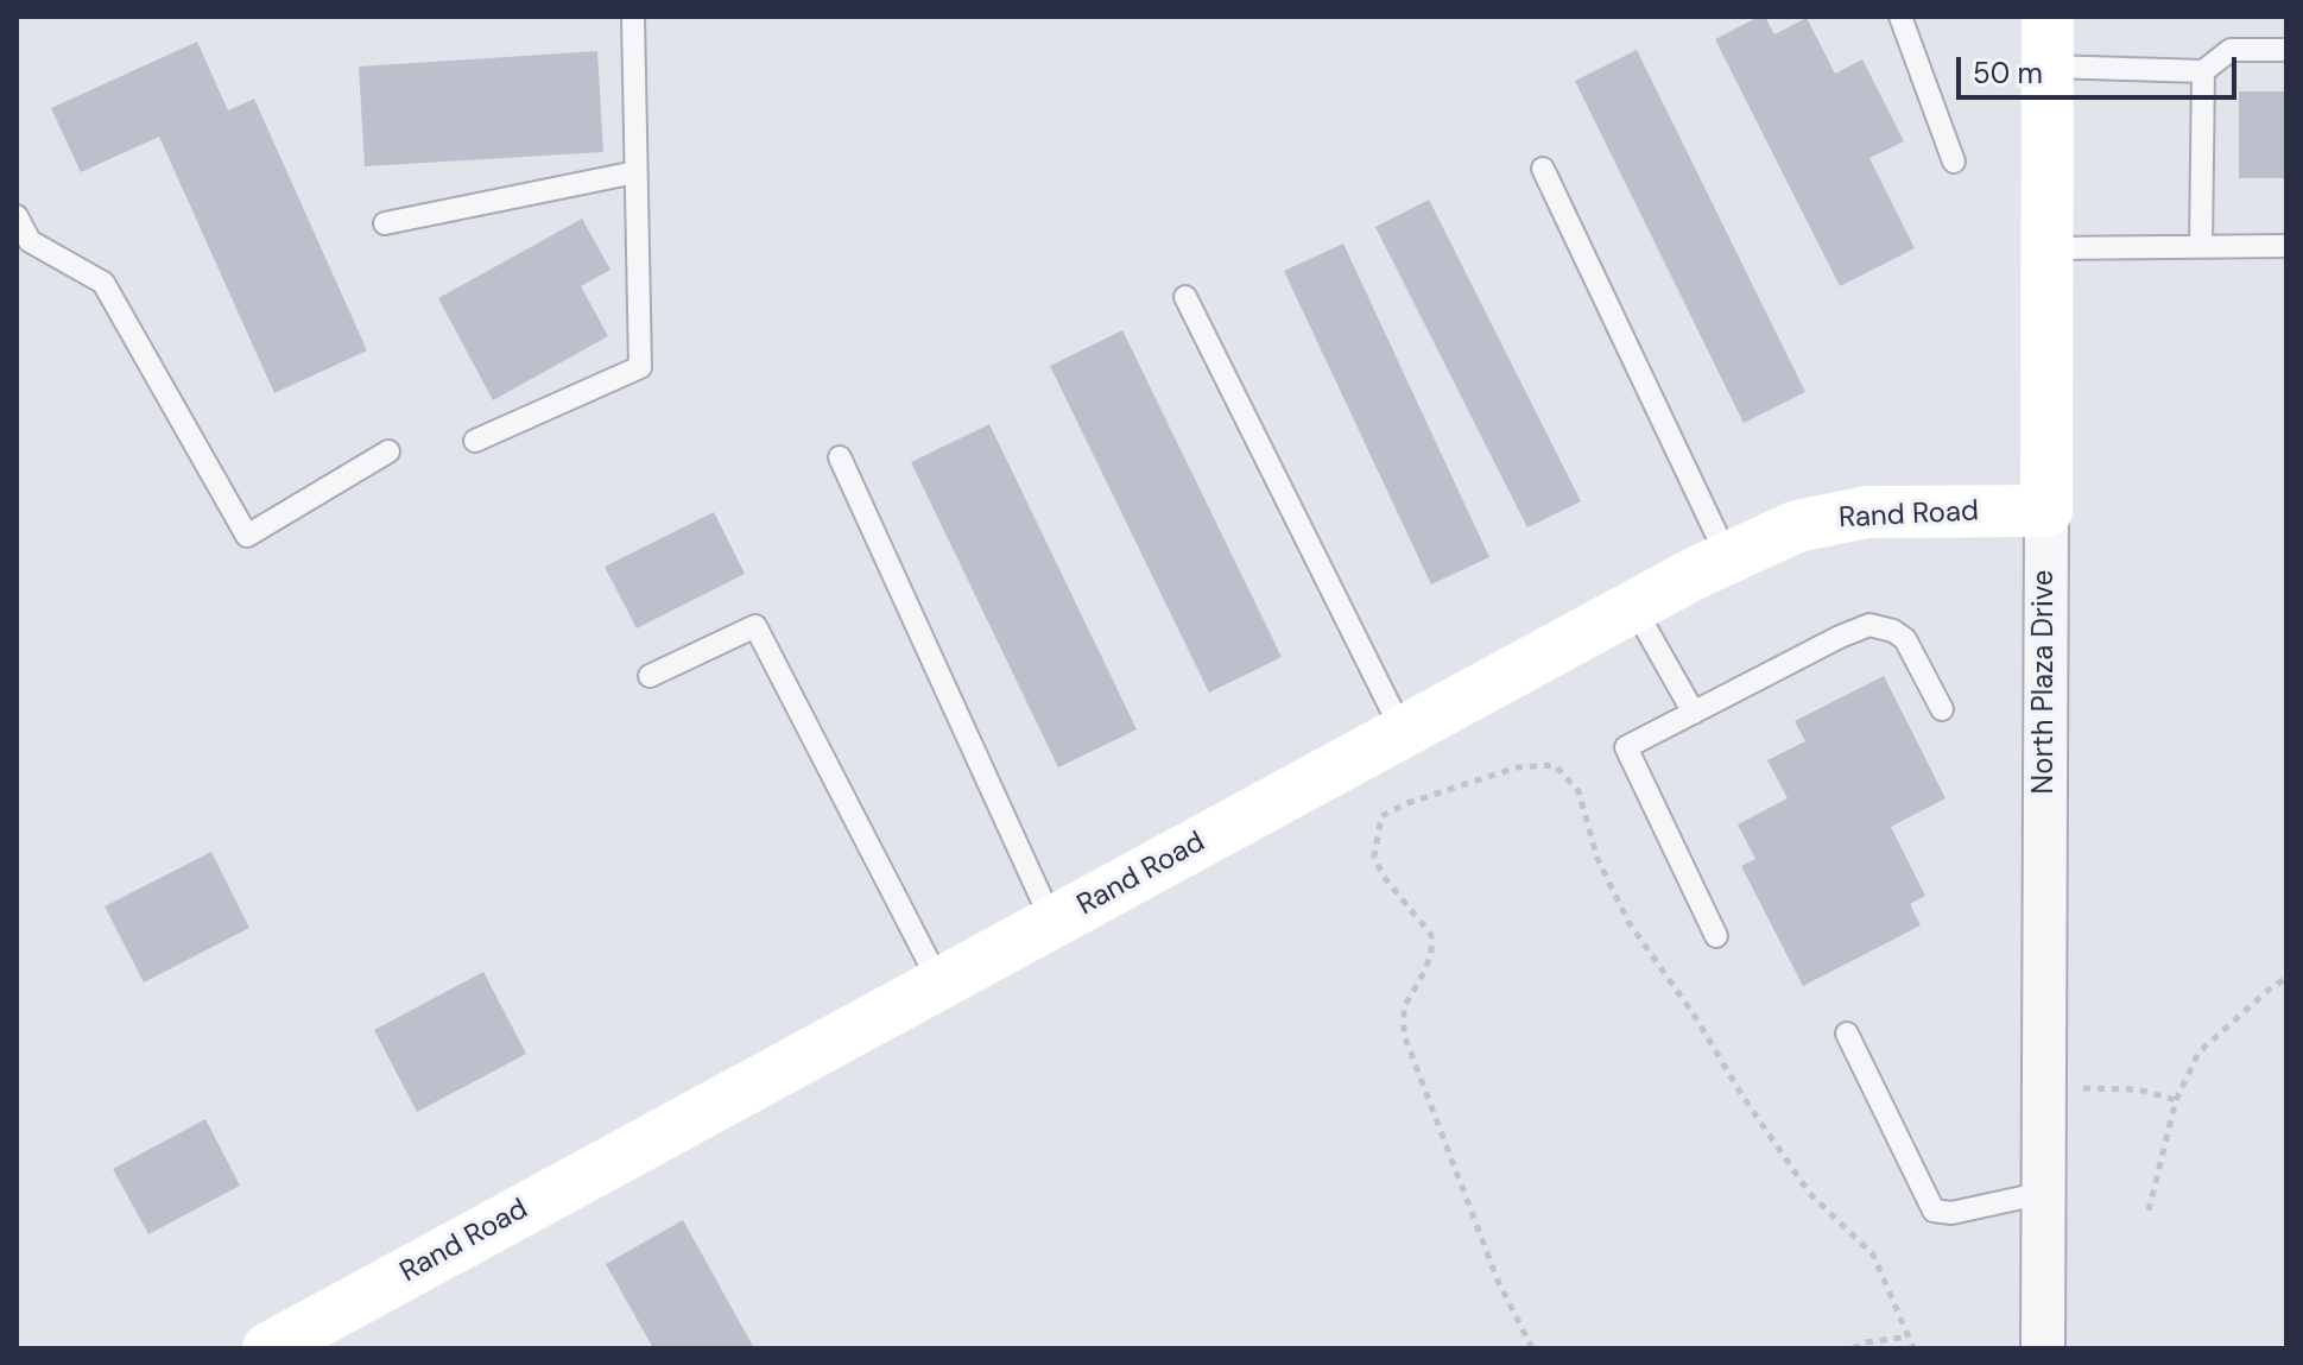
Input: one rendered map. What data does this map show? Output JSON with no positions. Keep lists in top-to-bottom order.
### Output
{
  "streets": {
    "street": ["Rand Road", "North Plaza Drive"]
  },
  "crossings": [
    ["Rand Road", "North Plaza Drive"]
  ],
  "scale_bar": "50 m"
}
